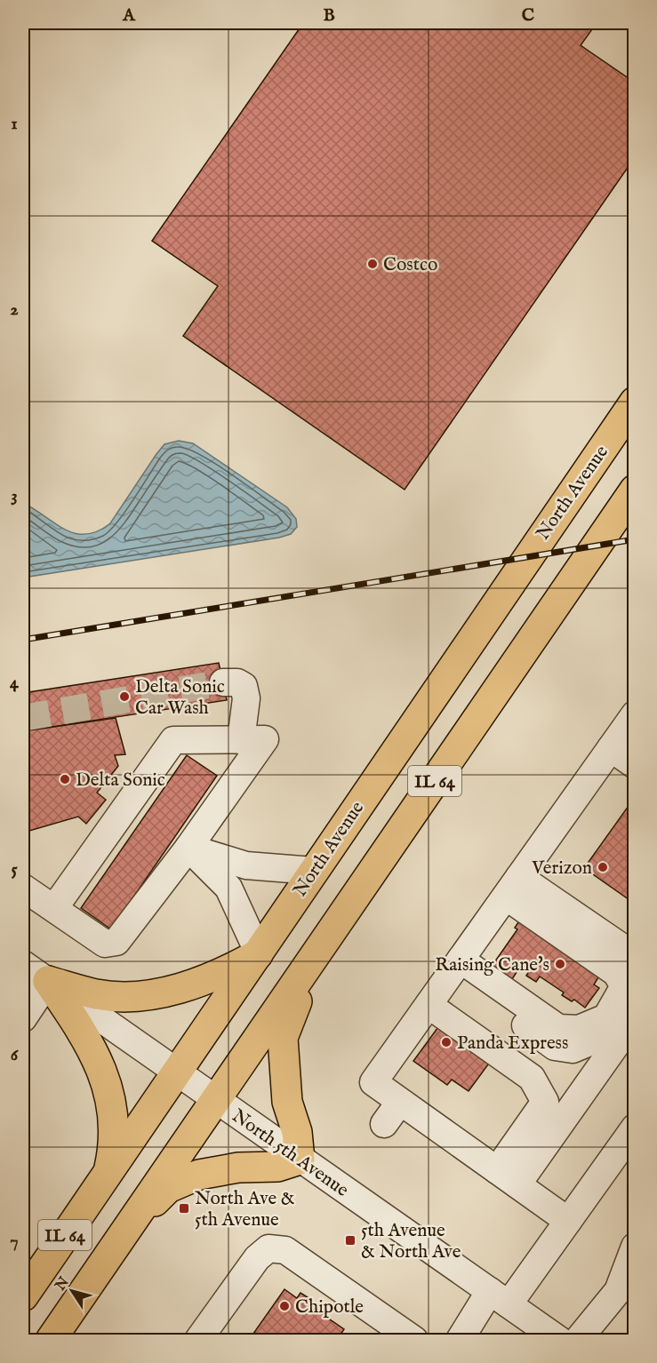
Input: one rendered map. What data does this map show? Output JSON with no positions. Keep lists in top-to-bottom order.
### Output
{
  "streets": {
    "main road": ["North Avenue", "IL 64"],
    "street": ["North 5th Avenue"]
  },
  "crossings": [
    ["North Avenue", "North 5th Avenue"],
    ["IL 64", "North 5th Avenue"]
  ],
  "places": {
    "other": [
      "Costco",
      "Delta Sonic Car Wash",
      "Delta Sonic",
      "Verizon",
      "Raising Cane's",
      "Panda Express",
      "Chipotle"
    ],
    "transit": ["North Ave & 5th Avenue", "5th Avenue & North Ave"]
  },
  "north": "top left",
  "grid": {
    "columns": ["A", "B", "C"],
    "rows": [
      "1",
      "2",
      "3",
      "4",
      "5",
      "6",
      "7"
    ]
  }
}
